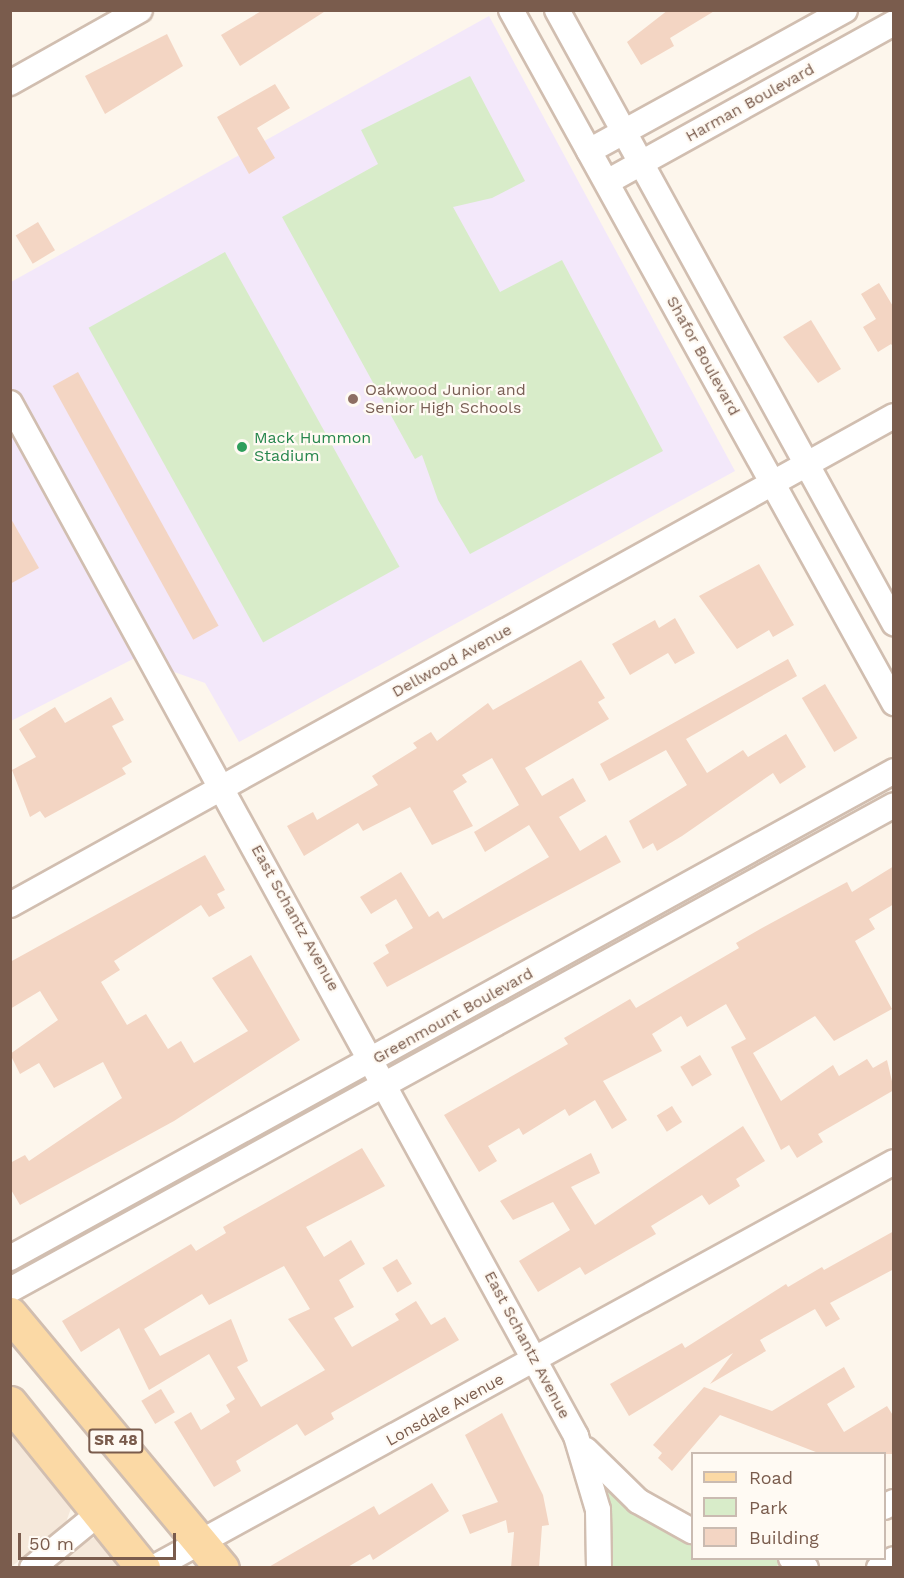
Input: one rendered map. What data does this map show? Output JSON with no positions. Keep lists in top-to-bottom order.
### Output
{
  "streets": {
    "main road": ["SR 48"],
    "street": [
      "Harman Boulevard",
      "Shafor Boulevard",
      "Dellwood Avenue",
      "East Schantz Avenue",
      "Greenmount Boulevard",
      "Lonsdale Avenue"
    ]
  },
  "crossings": [
    ["Harman Boulevard", "Shafor Boulevard"],
    ["Shafor Boulevard", "Dellwood Avenue"],
    ["Dellwood Avenue", "East Schantz Avenue"],
    ["East Schantz Avenue", "Greenmount Boulevard"],
    ["East Schantz Avenue", "Lonsdale Avenue"],
    ["Lonsdale Avenue", "SR 48"]
  ],
  "places": ["Oakwood Junior and Senior High Schools", "Mack Hummon Stadium"],
  "legend": ["Road", "Park", "Building"],
  "scale_bar": "50 m"
}
